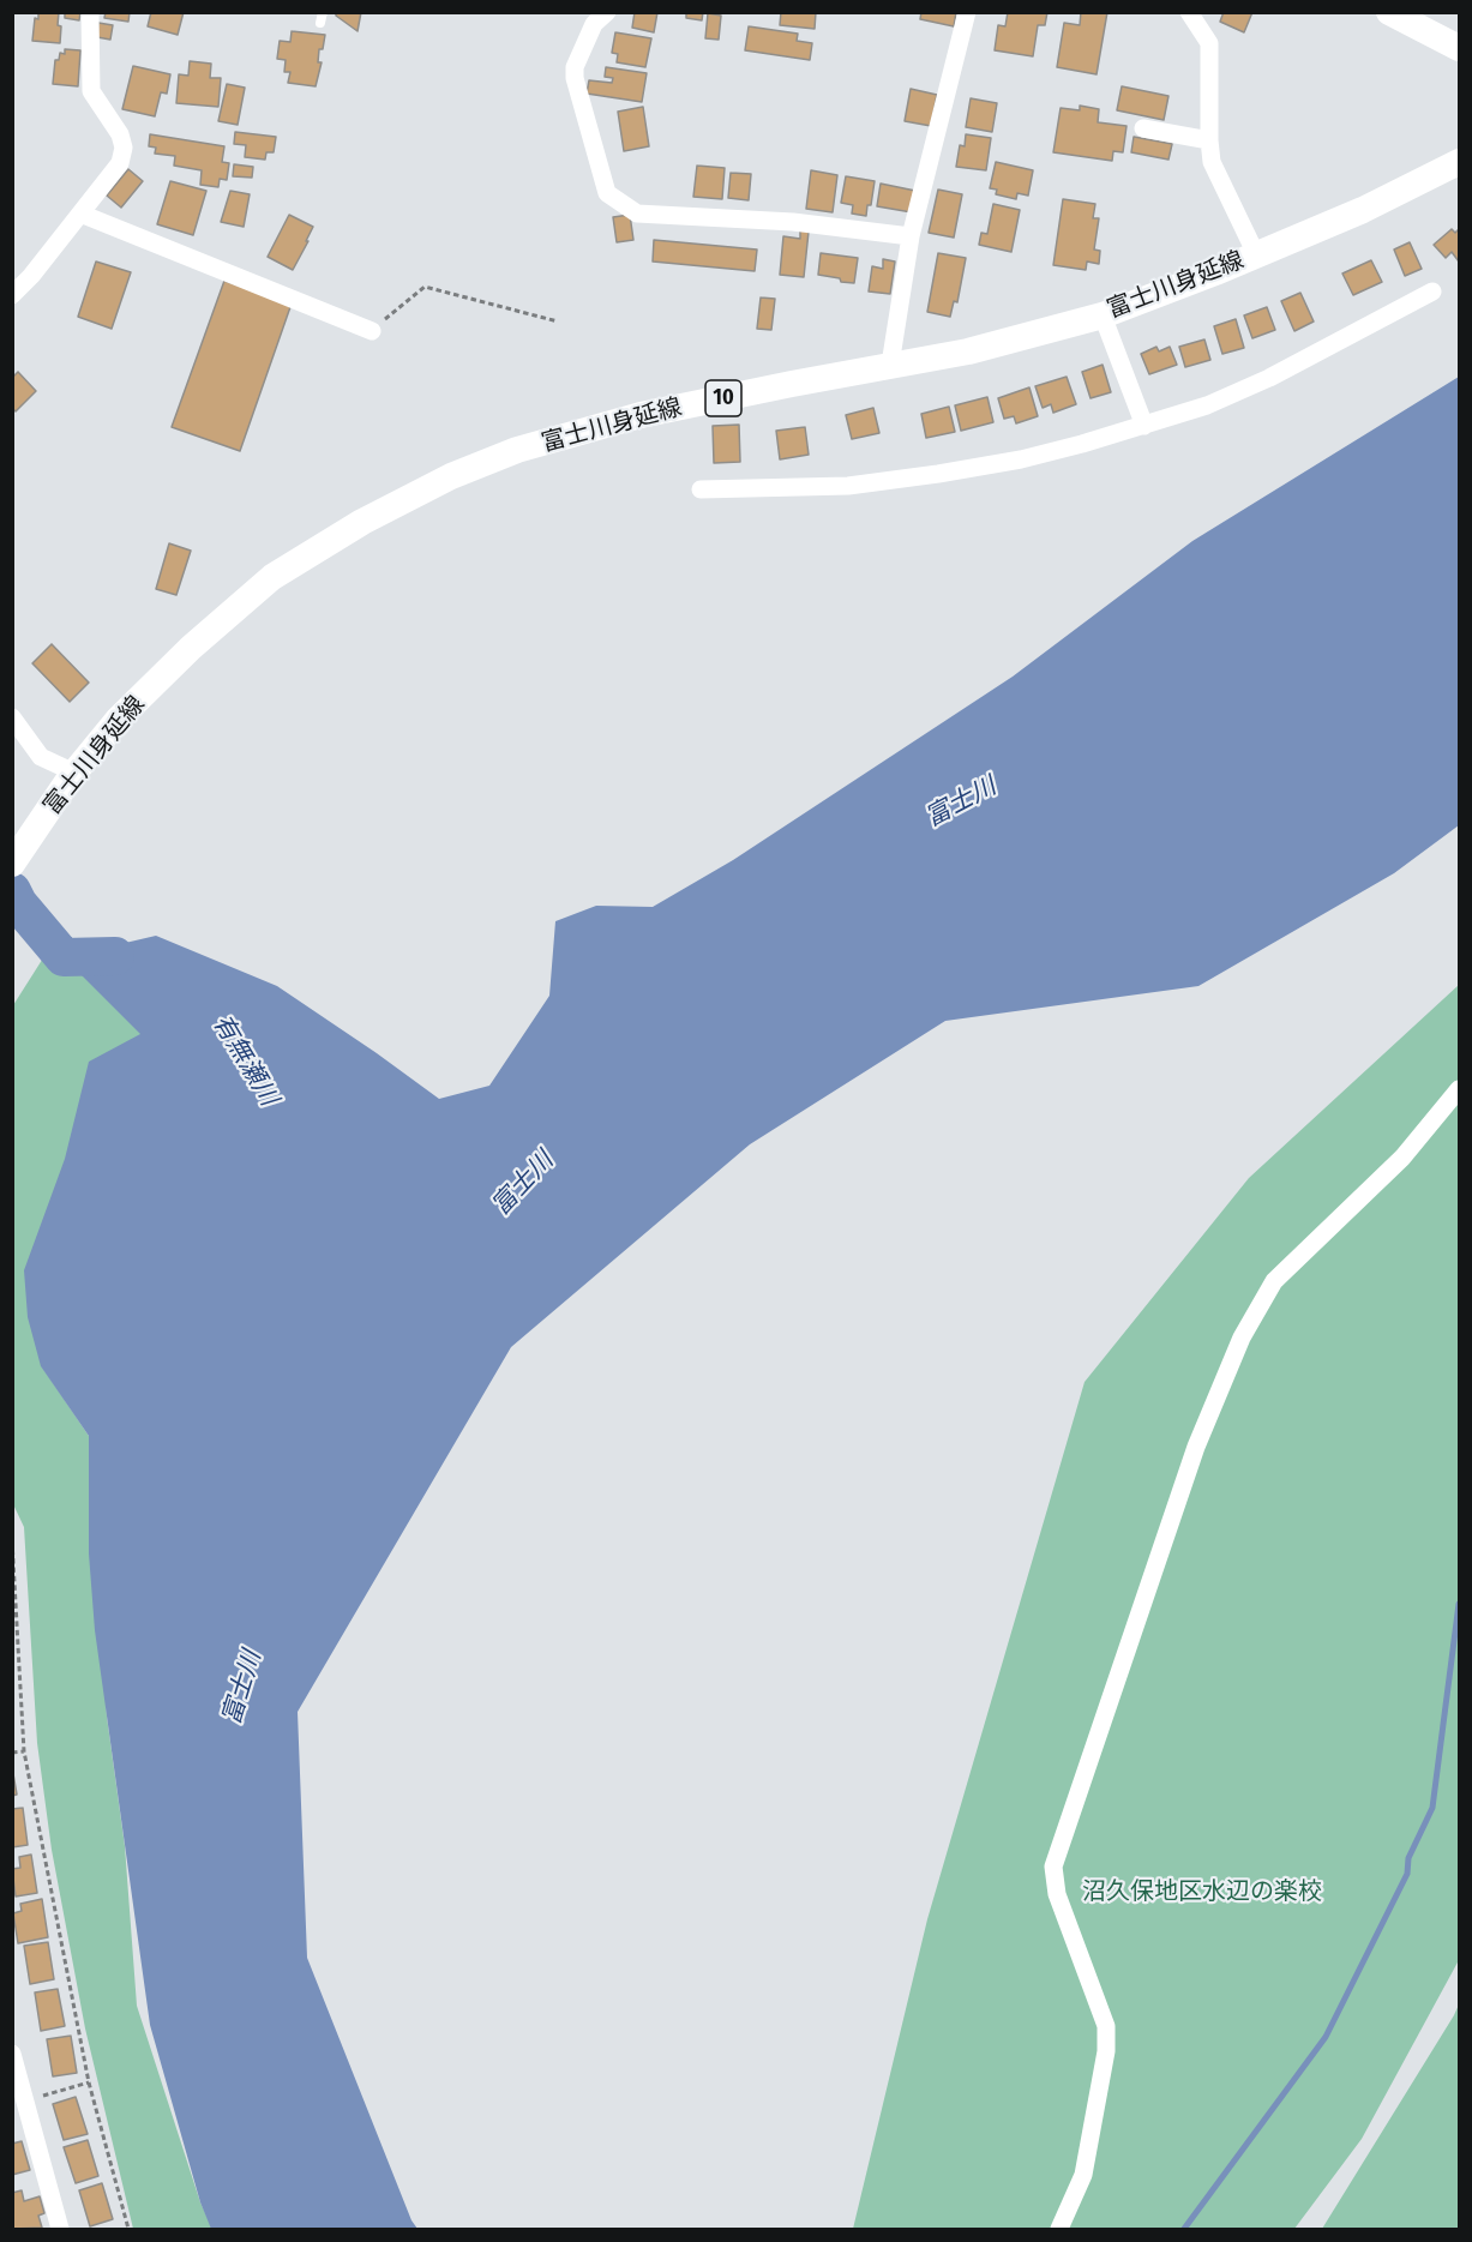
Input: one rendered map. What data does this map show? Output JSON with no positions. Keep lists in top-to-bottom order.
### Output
{
  "streets": {
    "main road": ["富士川身延線", "10"]
  },
  "water": ["富士川", "有無瀬川"],
  "parks": ["沼久保地区水辺の楽校"]
}
